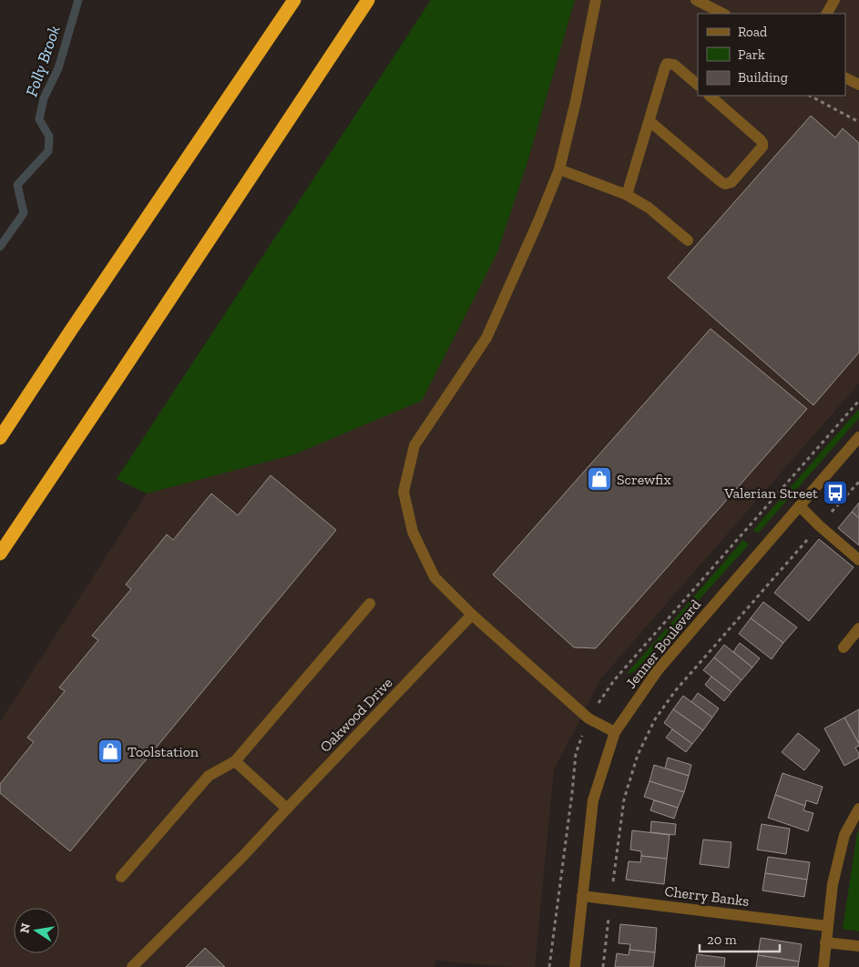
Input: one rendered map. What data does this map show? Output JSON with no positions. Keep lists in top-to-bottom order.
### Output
{
  "streets": {
    "street": ["Jenner Boulevard", "Oakwood Drive", "Cherry Banks"]
  },
  "crossings": [
    ["Jenner Boulevard", "Cherry Banks"]
  ],
  "water": ["Folly Brook"],
  "places": {
    "shop": ["Screwfix", "Toolstation"],
    "bus stop": ["Valerian Street"]
  },
  "legend": ["Road", "Park", "Building"],
  "scale_bar": "20 m",
  "north": "left"
}
